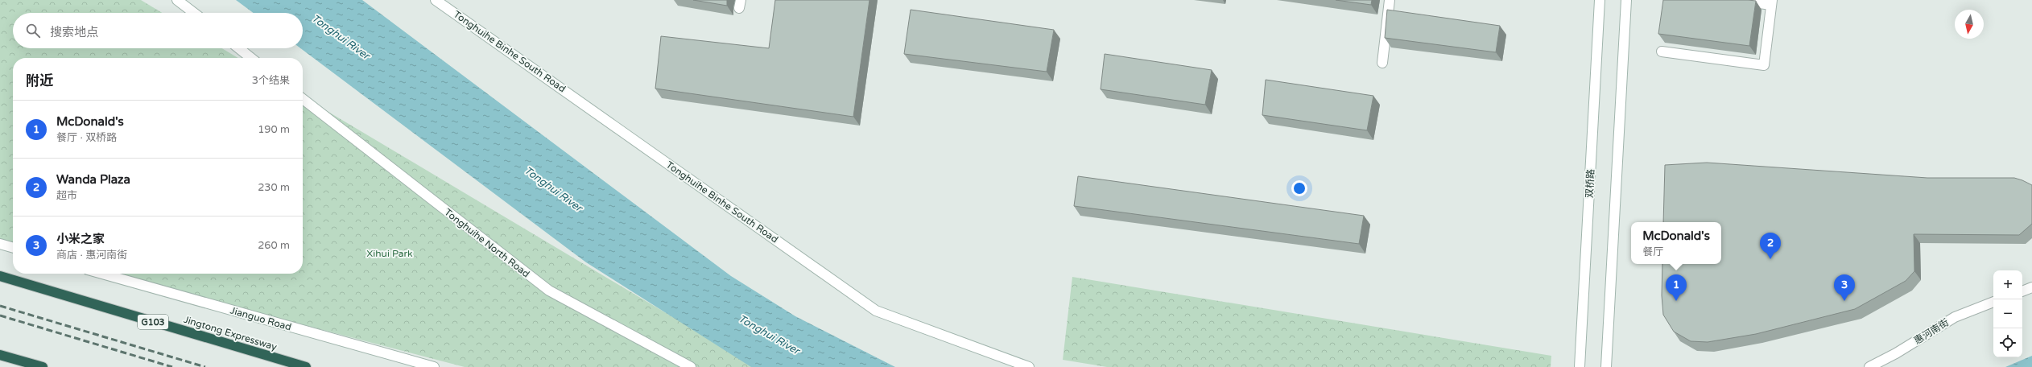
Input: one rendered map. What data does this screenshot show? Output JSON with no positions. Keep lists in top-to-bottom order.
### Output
{
  "streets": {
    "highway": ["G103", "Jingtong Expressway"],
    "street": [
      "Tonghuihe Binhe South Road",
      "双桥路",
      "Tonghuihe North Road",
      "Jianguo Road",
      "惠河南街"
    ]
  },
  "water": ["Tonghui River"],
  "parks": ["Xihui Park"],
  "north": "bottom",
  "page": {
    "search": "搜索地点",
    "heading": ["附近", "3个结果"],
    "list": [
      {
        "mark": "1",
        "name": "McDonald's",
        "note": "餐厅 · 双桥路",
        "value": "190 m"
      },
      {
        "mark": "2",
        "name": "Wanda Plaza",
        "note": "超市",
        "value": "230 m"
      },
      {
        "mark": "3",
        "name": "小米之家",
        "note": "商店 · 惠河南街",
        "value": "260 m"
      }
    ],
    "popup": ["McDonald's", "餐厅"],
    "pins": ["2", "1", "3"],
    "map_buttons": ["+", "−"]
  }
}
